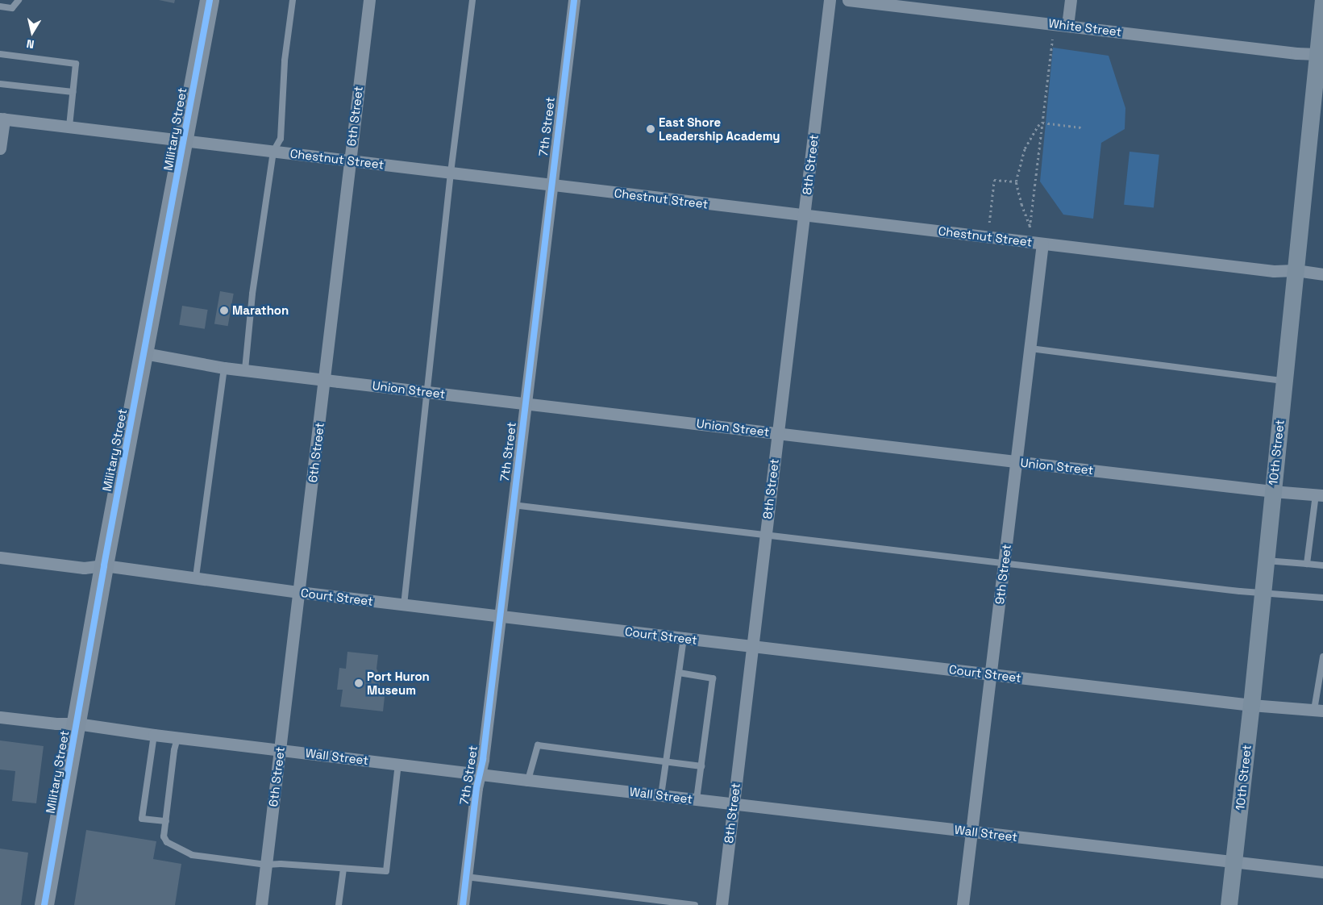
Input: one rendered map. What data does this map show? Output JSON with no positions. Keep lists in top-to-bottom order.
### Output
{
  "streets": {
    "main road": ["Military Street"],
    "street": [
      "White Street",
      "6th Street",
      "7th Street",
      "Chestnut Street",
      "8th Street",
      "Union Street",
      "10th Street",
      "9th Street",
      "Court Street",
      "Wall Street"
    ]
  },
  "crossings": [
    ["White Street", "10th Street"],
    ["6th Street", "Chestnut Street"],
    ["6th Street", "Union Street"],
    ["6th Street", "Court Street"],
    ["6th Street", "Wall Street"],
    ["7th Street", "Chestnut Street"],
    ["7th Street", "Union Street"],
    ["7th Street", "Court Street"],
    ["7th Street", "Wall Street"],
    ["Military Street", "Chestnut Street"],
    ["Military Street", "Union Street"],
    ["Military Street", "Court Street"],
    ["Military Street", "Wall Street"],
    ["Chestnut Street", "8th Street"],
    ["Chestnut Street", "10th Street"],
    ["Chestnut Street", "9th Street"],
    ["8th Street", "Union Street"],
    ["8th Street", "Court Street"],
    ["8th Street", "Wall Street"],
    ["Union Street", "10th Street"],
    ["Union Street", "9th Street"],
    ["10th Street", "Court Street"],
    ["10th Street", "Wall Street"],
    ["9th Street", "Court Street"],
    ["9th Street", "Wall Street"]
  ],
  "places": ["East Shore Leadership Academy", "Marathon", "Port Huron Museum"],
  "north": "bottom"
}
